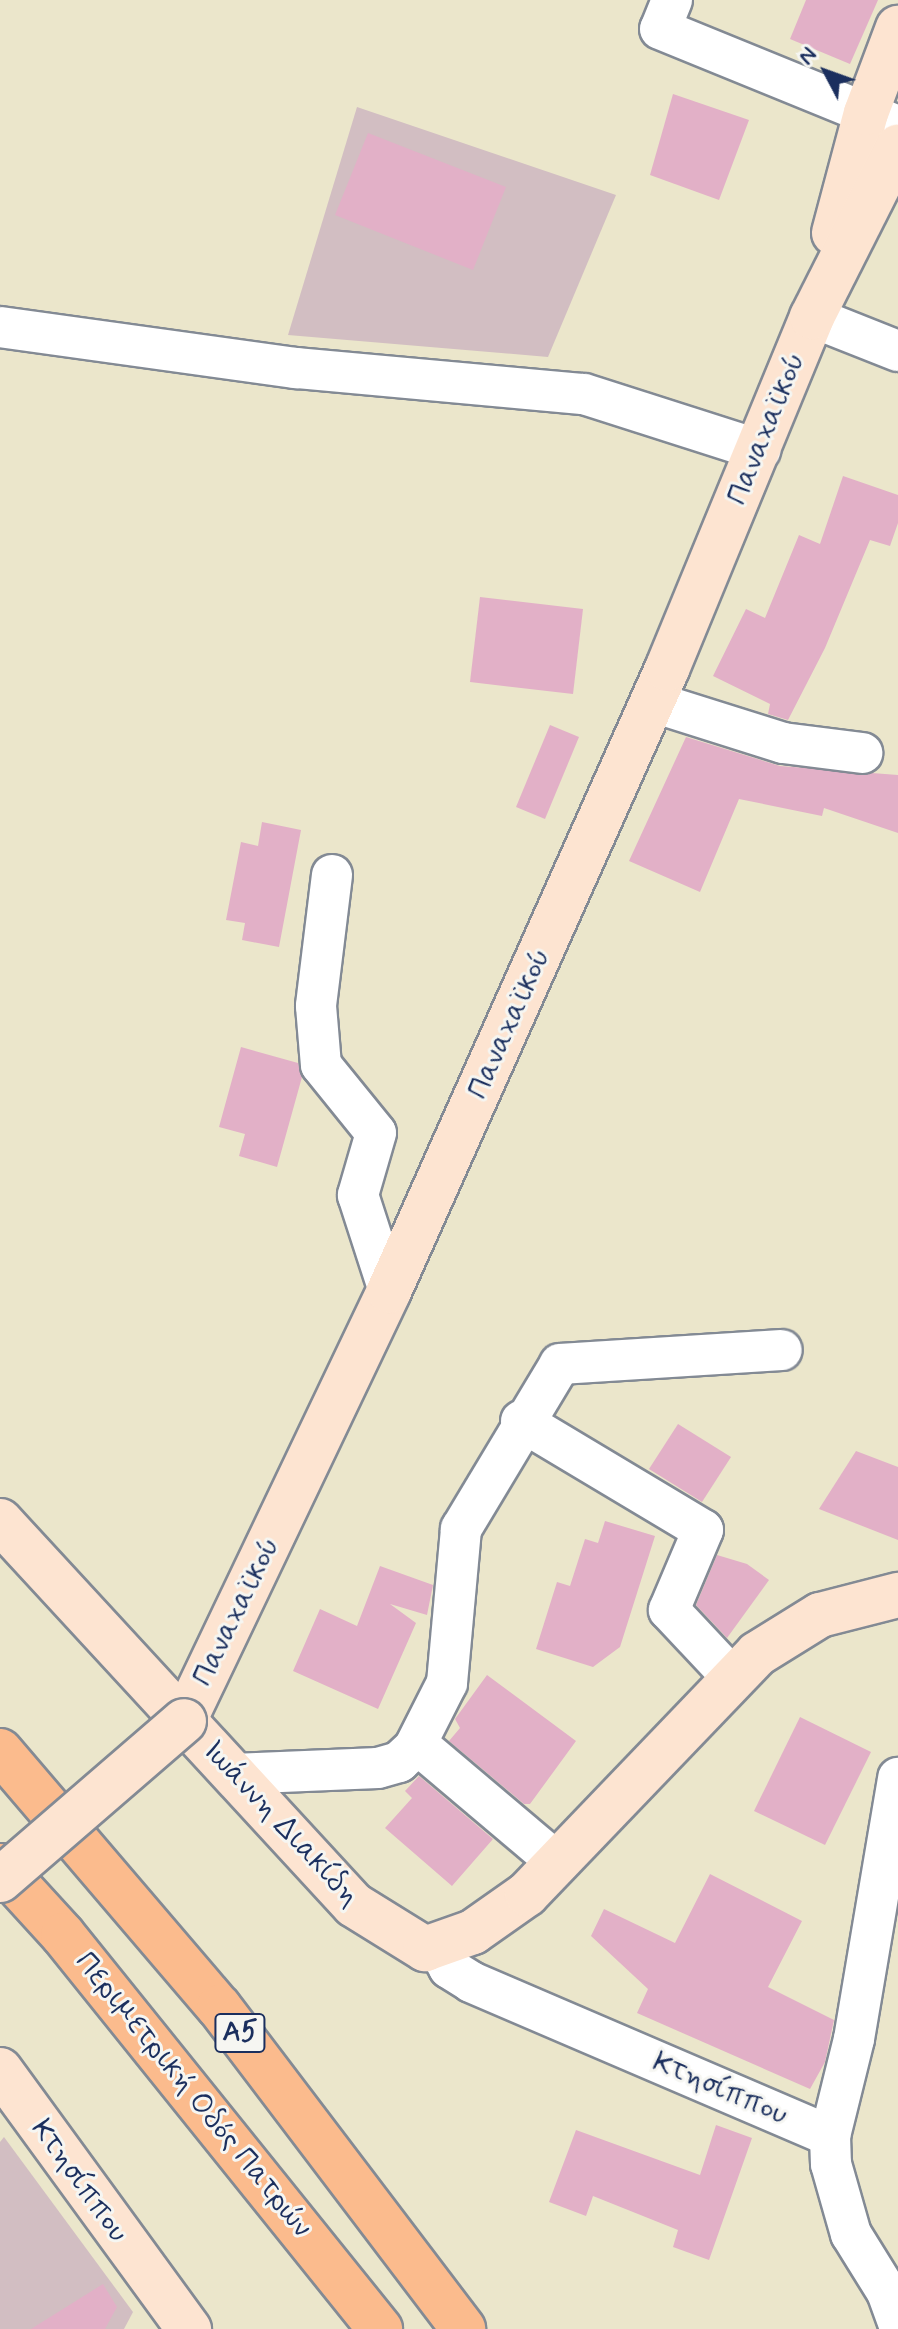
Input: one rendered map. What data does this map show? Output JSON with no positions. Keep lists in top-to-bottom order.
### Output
{
  "streets": {
    "highway": ["Α5", "Περιμετρική Οδός Πατρών"],
    "main road": ["Παναχαϊκού", "Ιωάννη Διακίδη", "Κτησίππου"]
  },
  "crossings": [
    ["Παναχαϊκού", "Ιωάννη Διακίδη"],
    ["Ιωάννη Διακίδη", "Κτησίππου"]
  ],
  "north": "top left"
}
